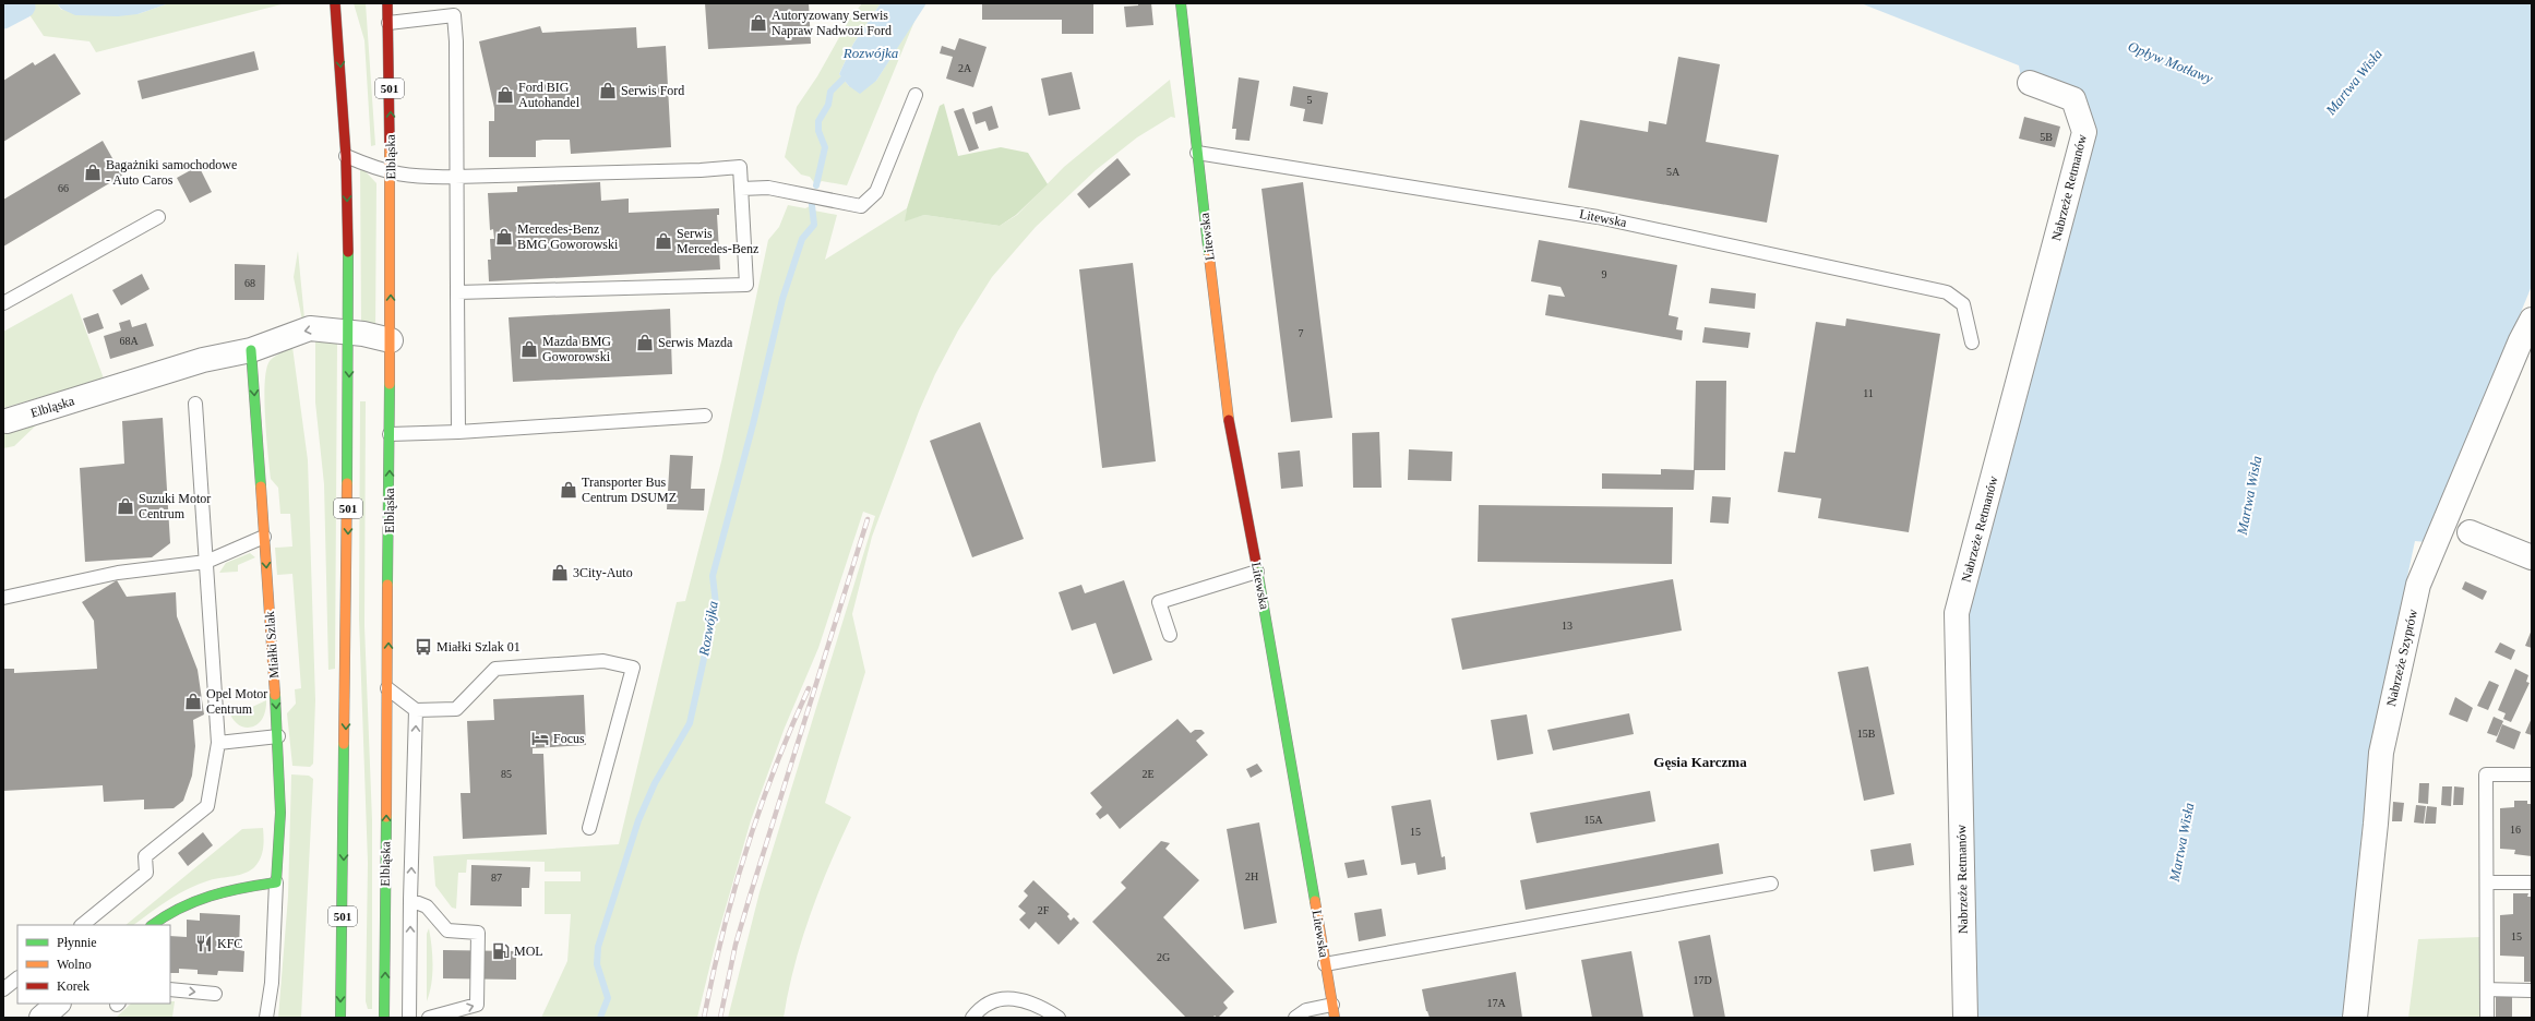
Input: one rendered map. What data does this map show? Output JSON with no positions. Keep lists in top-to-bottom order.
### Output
{
  "streets": {
    "main road": [
      "501",
      "Elbląska",
      "Litewska",
      "Miałki Szlak"
    ],
    "street": ["Nabrzeże Retmanów", "Nabrzeże Szyprów"]
  },
  "crossings": [
    ["501", "Elbląska"],
    ["Elbląska", "Miałki Szlak"]
  ],
  "districts": ["Gęsia Karczma"],
  "water": ["Rozwójka", "Opływ Motławy", "Martwa Wisła"],
  "places": {
    "shop": [
      "Autoryzowany Serwis Napraw Nadwozi Ford",
      "Serwis Ford",
      "Ford BIG Autohandel",
      "Bagażniki samochodowe - Auto Caros",
      "Mercedes-Benz BMG Goworowski",
      "Serwis Mercedes-Benz",
      "Serwis Mazda",
      "Mazda BMG Goworowski",
      "Transporter Bus Centrum DSUMZ",
      "Suzuki Motor Centrum",
      "3City-Auto",
      "Opel Motor Centrum"
    ],
    "bus stop": ["Miałki Szlak 01"],
    "hotel": ["Focus"],
    "restaurant": ["KFC"],
    "fuel station": ["MOL"]
  },
  "house_numbers": [
    "2A",
    "5",
    "5B",
    "5A",
    "66",
    "9",
    "68",
    "7",
    "68A",
    "11",
    "13",
    "15B",
    "85",
    "2E",
    "15A",
    "16",
    "15",
    "2H",
    "87",
    "2F",
    "15",
    "2G",
    "17D",
    "17A"
  ],
  "legend": ["Płynnie", "Wolno", "Korek"]
}
